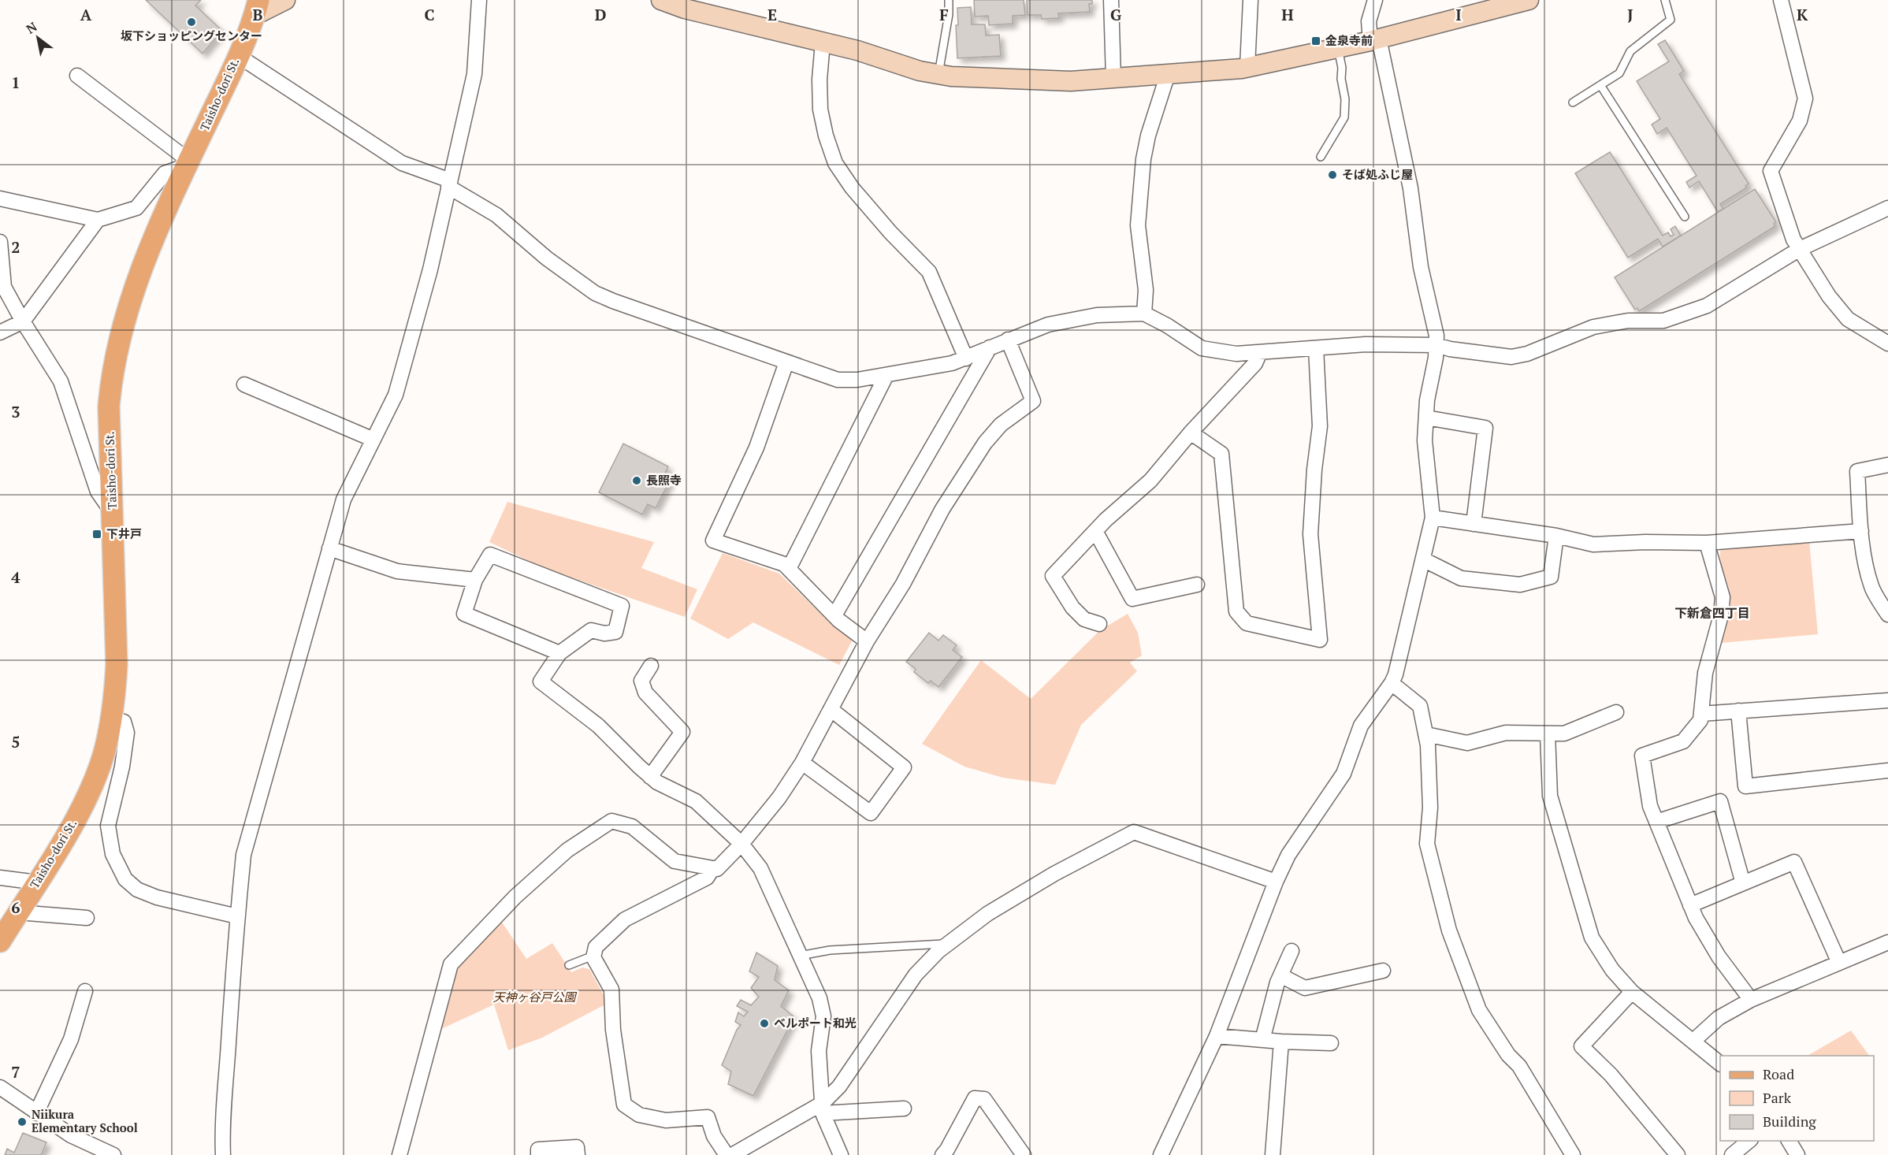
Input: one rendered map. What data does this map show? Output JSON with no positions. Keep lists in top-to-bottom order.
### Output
{
  "streets": {
    "main road": ["Taisho-dori St."]
  },
  "districts": ["下新倉四丁目"],
  "parks": ["天神ヶ谷戸公園"],
  "places": {
    "other": [
      "坂下ショッピングセンター",
      "そば処ふじ屋",
      "長照寺",
      "ベルポート和光",
      "Niikura Elementary School"
    ],
    "transit": ["金泉寺前", "下井戸"]
  },
  "legend": ["Road", "Park", "Building"],
  "north": "top left",
  "grid": {
    "columns": [
      "A",
      "B",
      "C",
      "D",
      "E",
      "F",
      "G",
      "H",
      "I",
      "J",
      "K"
    ],
    "rows": [
      "1",
      "2",
      "3",
      "4",
      "5",
      "6",
      "7"
    ]
  }
}
